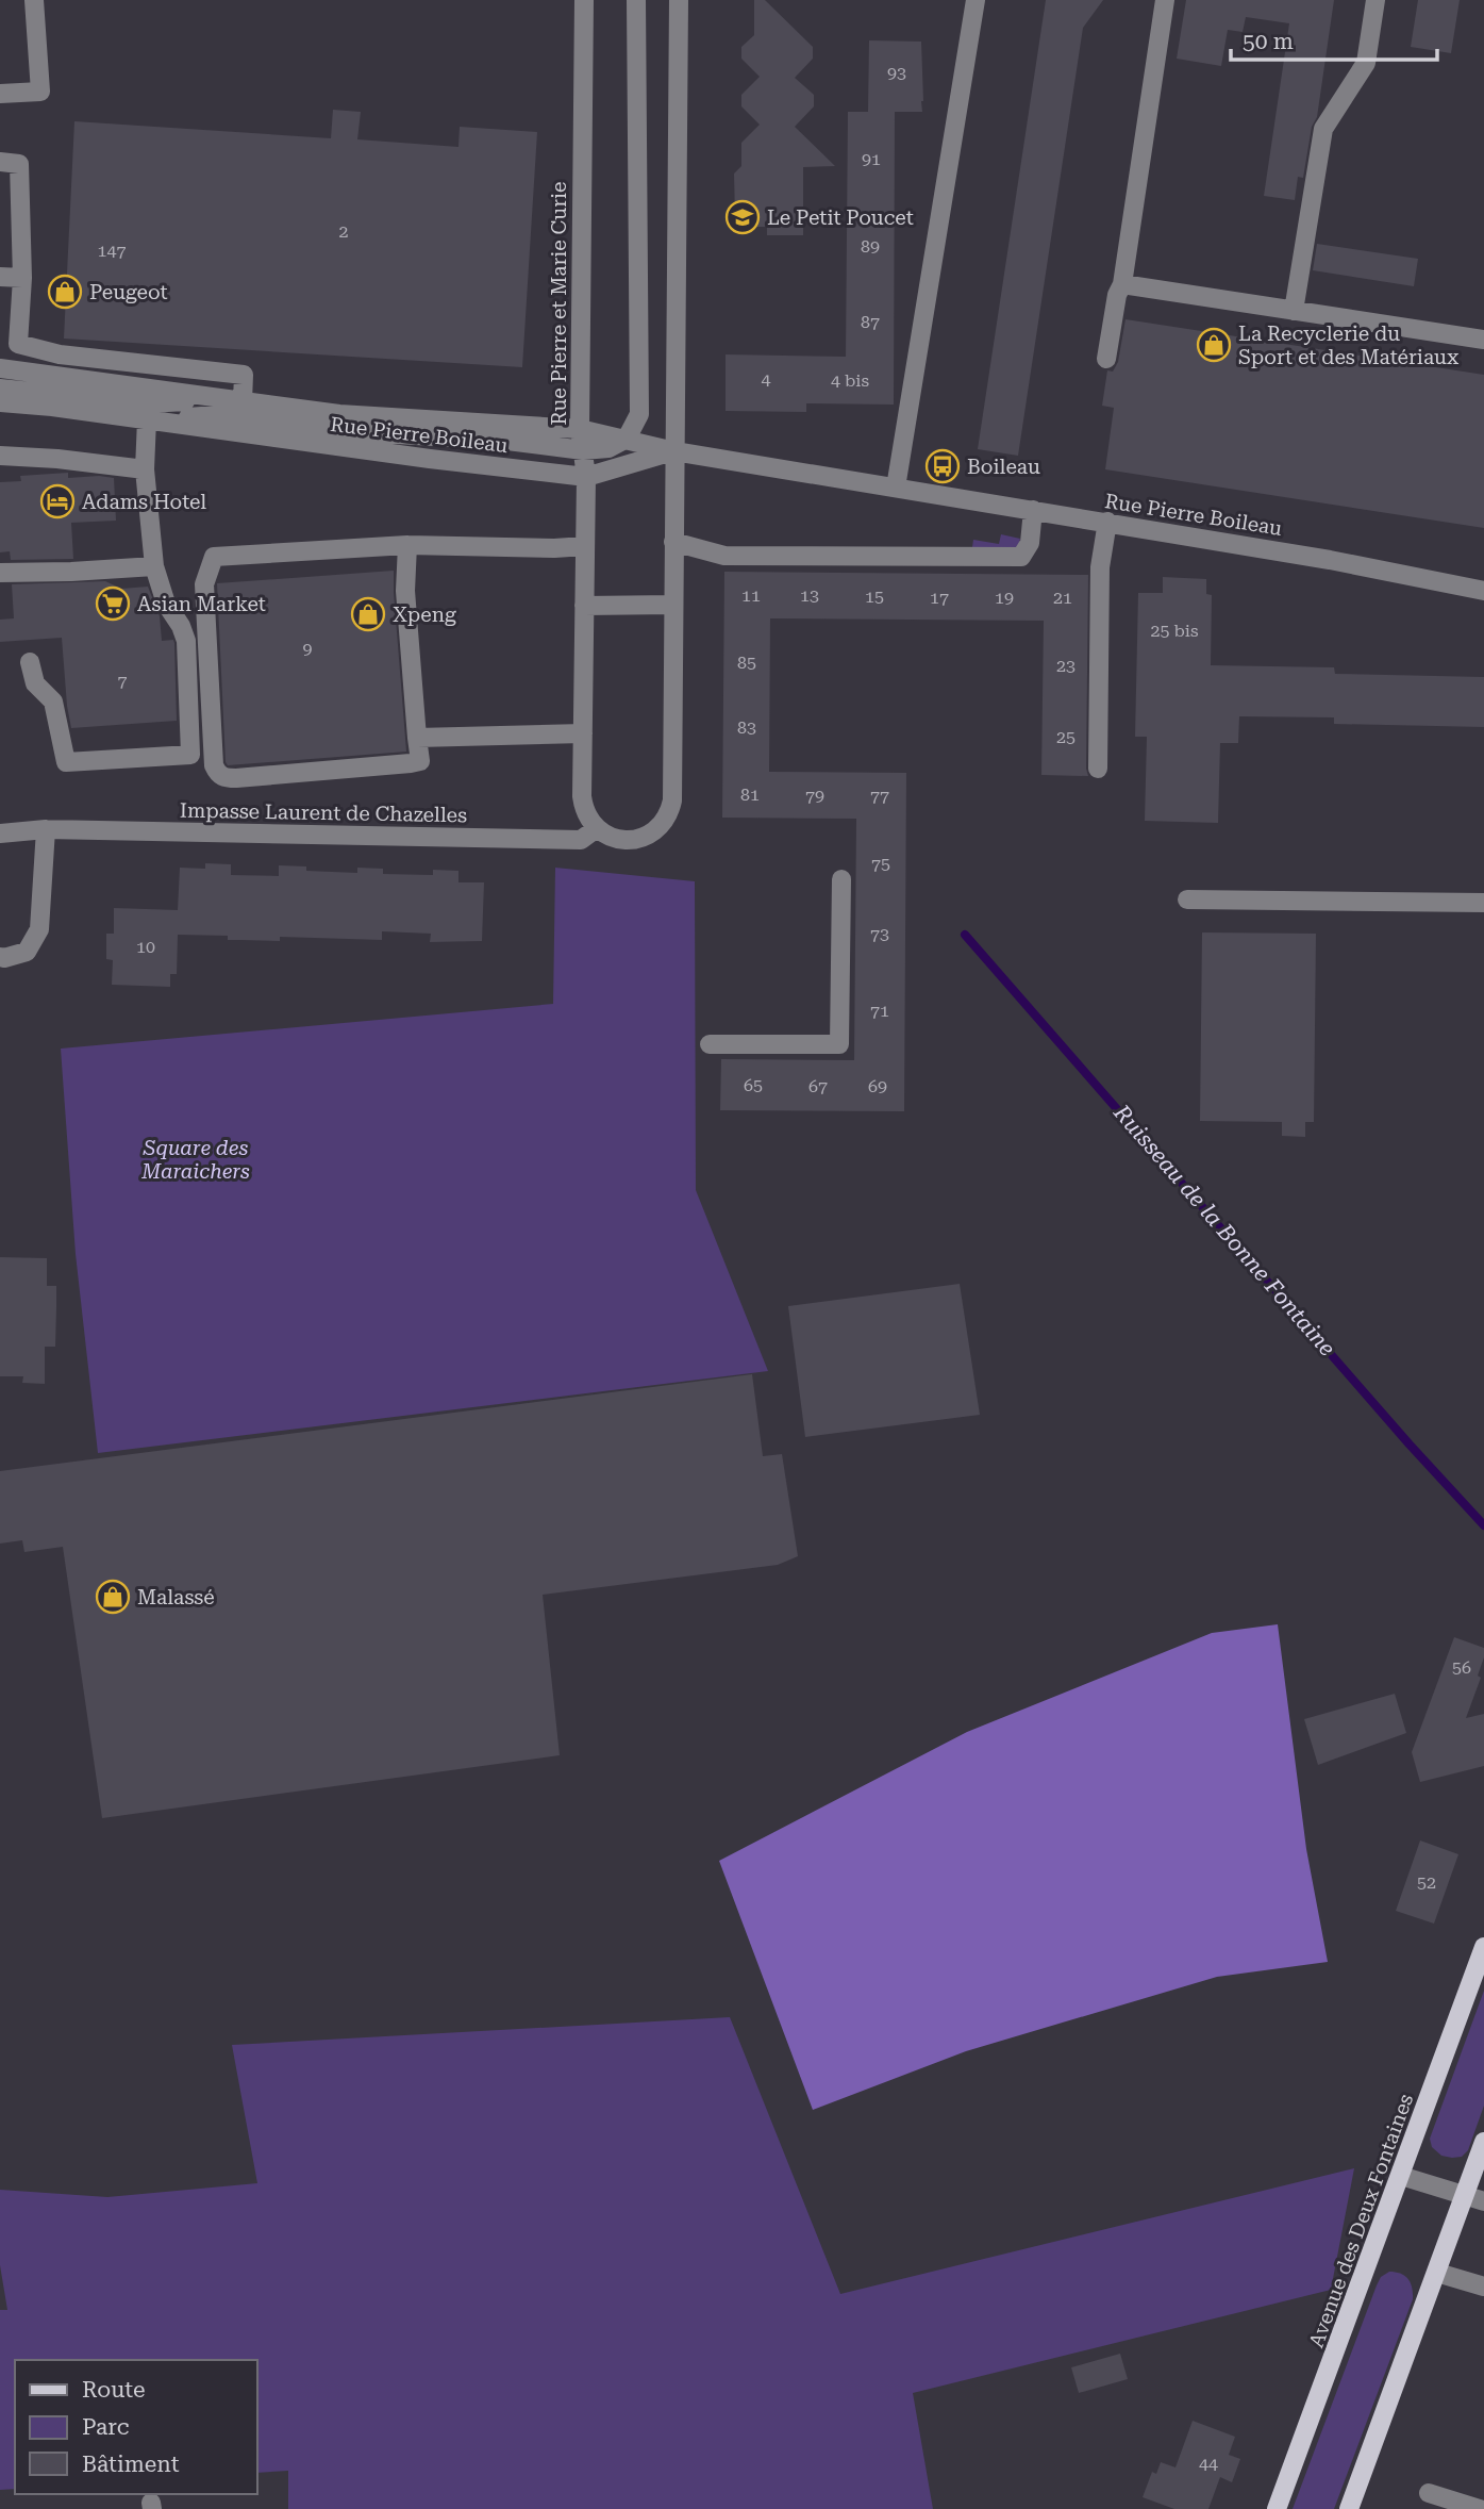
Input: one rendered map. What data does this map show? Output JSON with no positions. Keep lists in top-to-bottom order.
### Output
{
  "streets": {
    "main road": ["Avenue des Deux Fontaines"],
    "street": ["Rue Pierre et Marie Curie", "Rue Pierre Boileau", "Impasse Laurent de Chazelles"]
  },
  "crossings": [
    ["Rue Pierre et Marie Curie", "Rue Pierre Boileau"],
    ["Rue Pierre et Marie Curie", "Impasse Laurent de Chazelles"]
  ],
  "water": ["Ruisseau de la Bonne Fontaine"],
  "parks": ["Square des Maraichers"],
  "places": {
    "school or university": ["Le Petit Poucet"],
    "shop": [
      "Peugeot",
      "La Recyclerie du Sport et des Matériaux",
      "Xpeng",
      "Malassé"
    ],
    "bus stop": ["Boileau"],
    "hotel": ["Adams Hotel"],
    "supermarket": ["Asian Market"]
  },
  "house_numbers": [
    "93",
    "91",
    "2",
    "89",
    "147",
    "87",
    "4",
    "4 bis",
    "11",
    "13",
    "15",
    "17",
    "19",
    "21",
    "25 bis",
    "9",
    "85",
    "23",
    "7",
    "83",
    "25",
    "81",
    "79",
    "77",
    "75",
    "73",
    "10",
    "71",
    "65",
    "67",
    "69",
    "56",
    "52",
    "44"
  ],
  "legend": ["Route", "Parc", "Bâtiment"],
  "scale_bar": "50 m"
}
